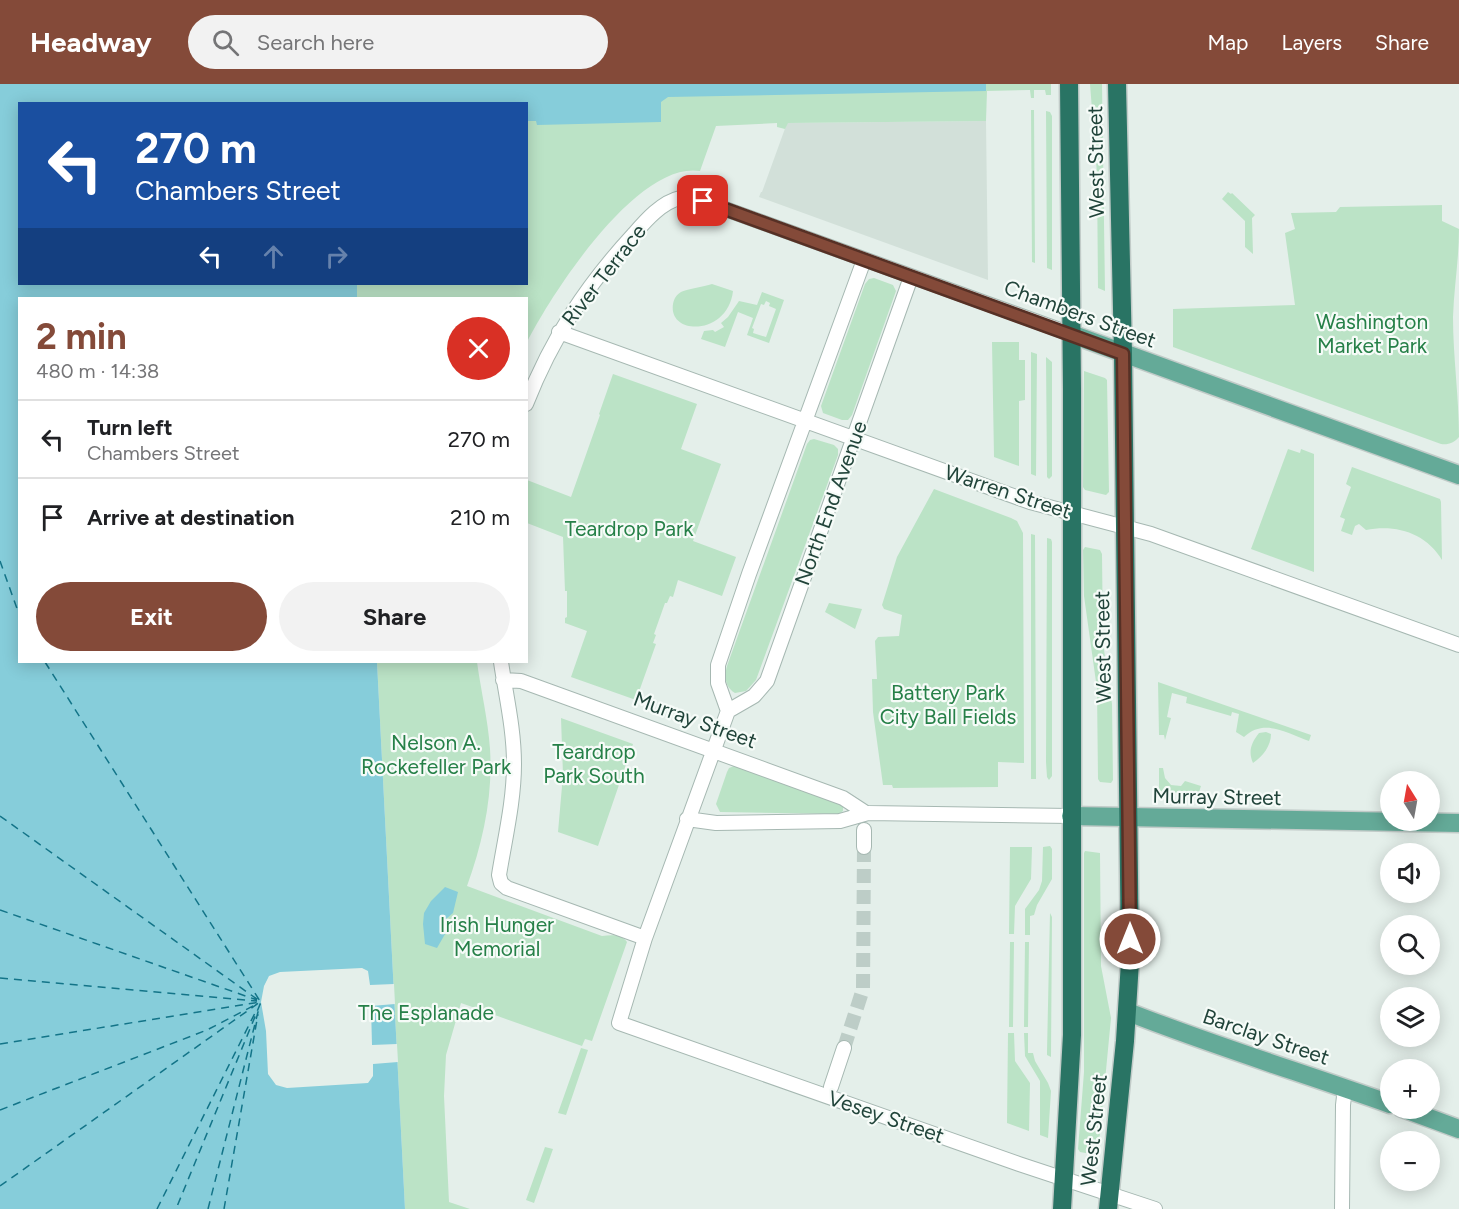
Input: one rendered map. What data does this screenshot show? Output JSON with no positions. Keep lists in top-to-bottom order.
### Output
{
  "streets": {
    "highway": ["West Street"],
    "main road": ["Chambers Street", "Murray Street", "Barclay Street"],
    "street": [
      "River Terrace",
      "Warren Street",
      "North End Avenue",
      "Vesey Street"
    ]
  },
  "crossings": [
    ["West Street", "Chambers Street"],
    ["West Street", "Warren Street"],
    ["West Street", "Murray Street"],
    ["West Street", "Barclay Street"],
    ["West Street", "Vesey Street"],
    ["River Terrace", "Chambers Street"],
    ["River Terrace", "Warren Street"],
    ["Chambers Street", "North End Avenue"],
    ["Warren Street", "North End Avenue"]
  ],
  "parks": [
    "Washington Market Park",
    "Teardrop Park",
    "Battery Park City Ball Fields",
    "Nelson A. Rockefeller Park",
    "Teardrop Park South",
    "Irish Hunger Memorial",
    "The Esplanade"
  ],
  "north": "top",
  "page": {
    "header": "Headway",
    "search": "Search here",
    "nav": ["Map", "Layers", "Share"],
    "turn": ["270 m", "Chambers Street"],
    "heading": ["2 min", "480 m · 14:38"],
    "list": [
      {
        "name": "Turn left",
        "note": "Chambers Street",
        "value": "270 m"
      },
      {
        "name": "Arrive at destination",
        "value": "210 m"
      }
    ],
    "buttons": ["Exit", "Share"],
    "map_buttons": ["+", "−"]
  }
}
